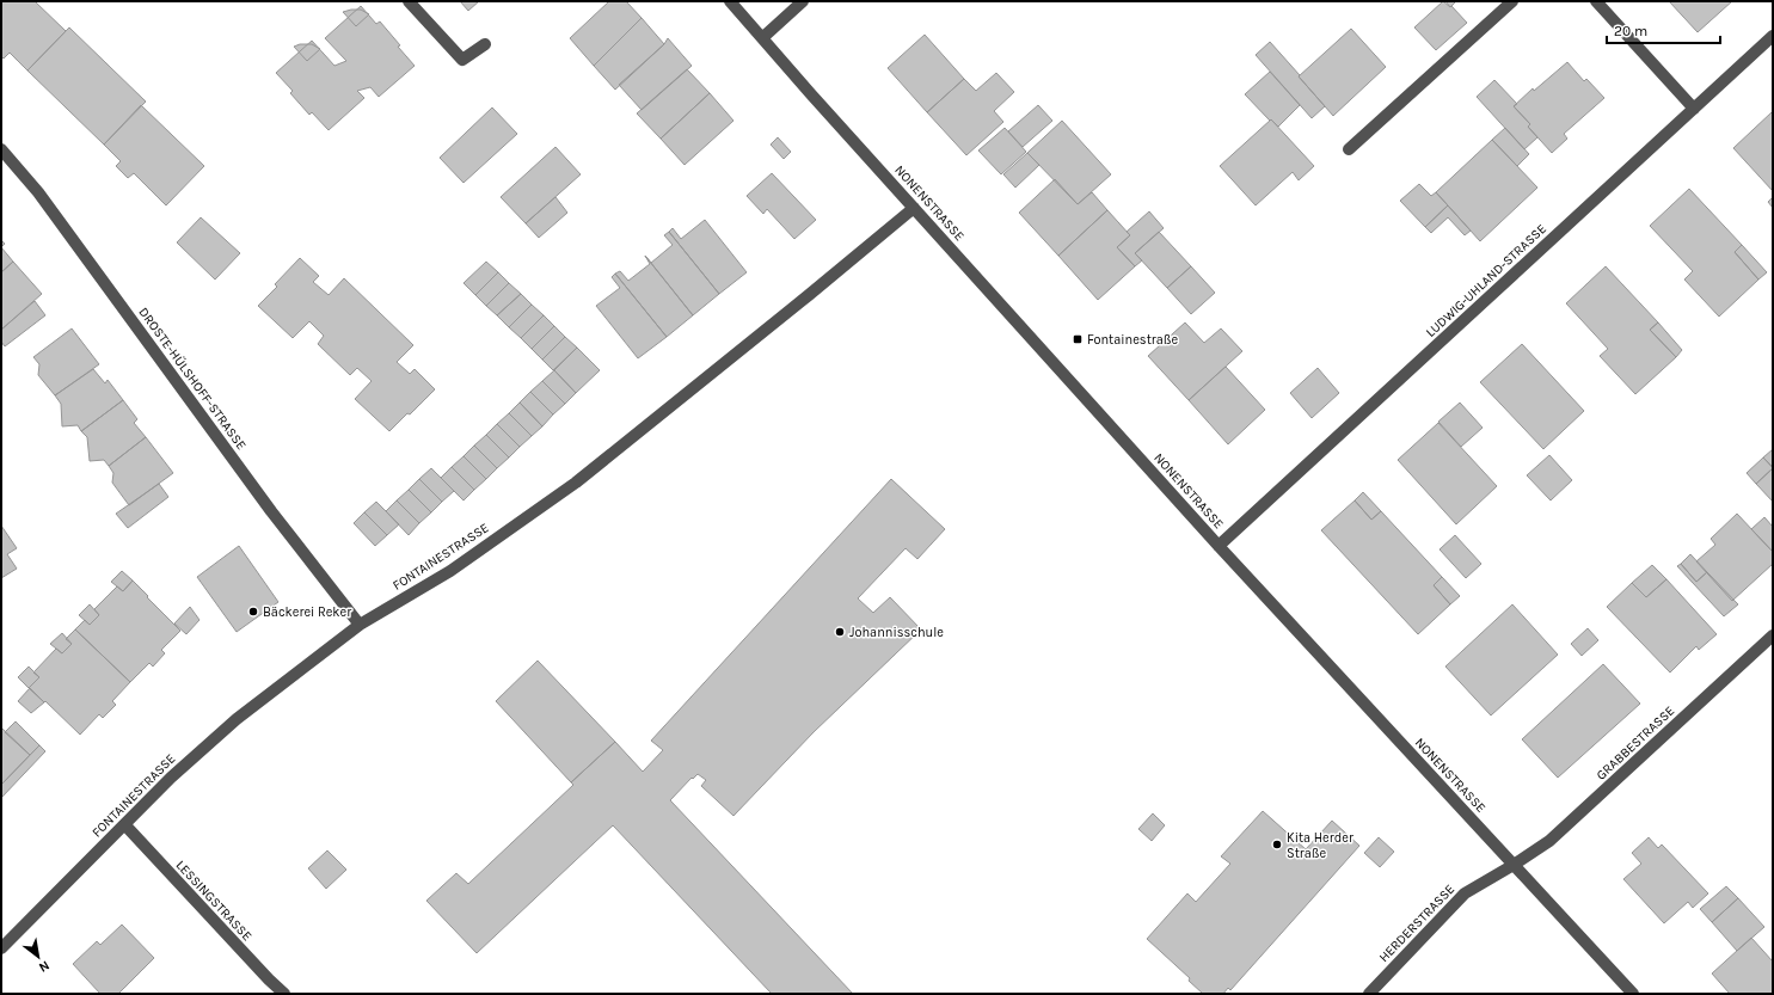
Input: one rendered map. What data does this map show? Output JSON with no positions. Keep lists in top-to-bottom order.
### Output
{
  "streets": {
    "street": [
      "NONENSTRASSE",
      "LUDWIG-UHLAND-STRASSE",
      "DROSTE-HÜLSHOFF-STRASSE",
      "FONTAINESTRASSE",
      "GRABBESTRASSE",
      "LESSINGSTRASSE",
      "HERDERSTRASSE"
    ]
  },
  "crossings": [
    ["NONENSTRASSE", "LUDWIG-UHLAND-STRASSE"],
    ["NONENSTRASSE", "FONTAINESTRASSE"],
    ["NONENSTRASSE", "GRABBESTRASSE"],
    ["NONENSTRASSE", "HERDERSTRASSE"],
    ["DROSTE-HÜLSHOFF-STRASSE", "FONTAINESTRASSE"],
    ["FONTAINESTRASSE", "LESSINGSTRASSE"],
    ["GRABBESTRASSE", "HERDERSTRASSE"]
  ],
  "places": {
    "transit": ["Fontainestraße"],
    "other": ["Bäckerei Reker", "Johannisschule", "Kita Herder Straße"]
  },
  "scale_bar": "20 m",
  "north": "bottom right"
}
